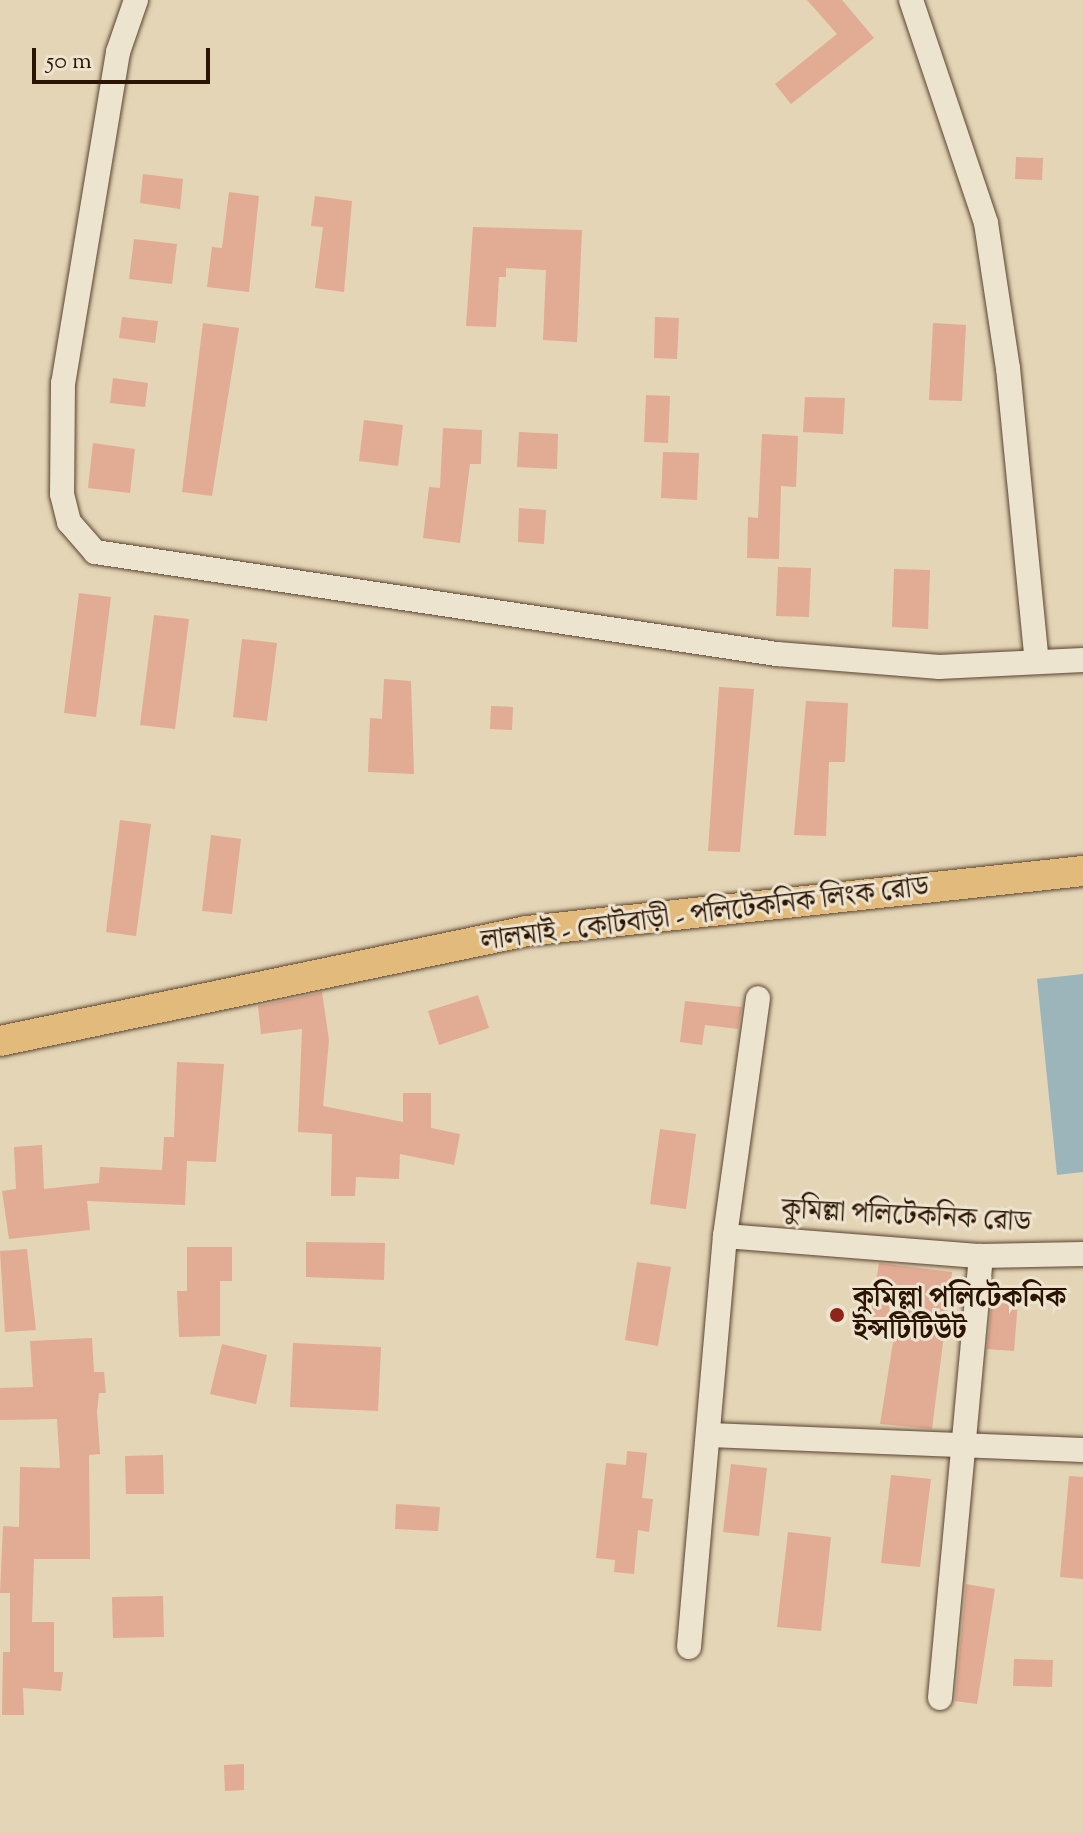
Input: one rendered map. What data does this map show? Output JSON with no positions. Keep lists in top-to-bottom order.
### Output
{
  "streets": {
    "main road": ["লালমাই - কোটবাড়ী - পলিটেকনিক লিংক রোড"],
    "street": ["কুমিল্লা পলিটেকনিক রোড"]
  },
  "places": ["কুমিল্লা পলিটেকনিক ইন্সটিটিউট"],
  "scale_bar": "50 m"
}
